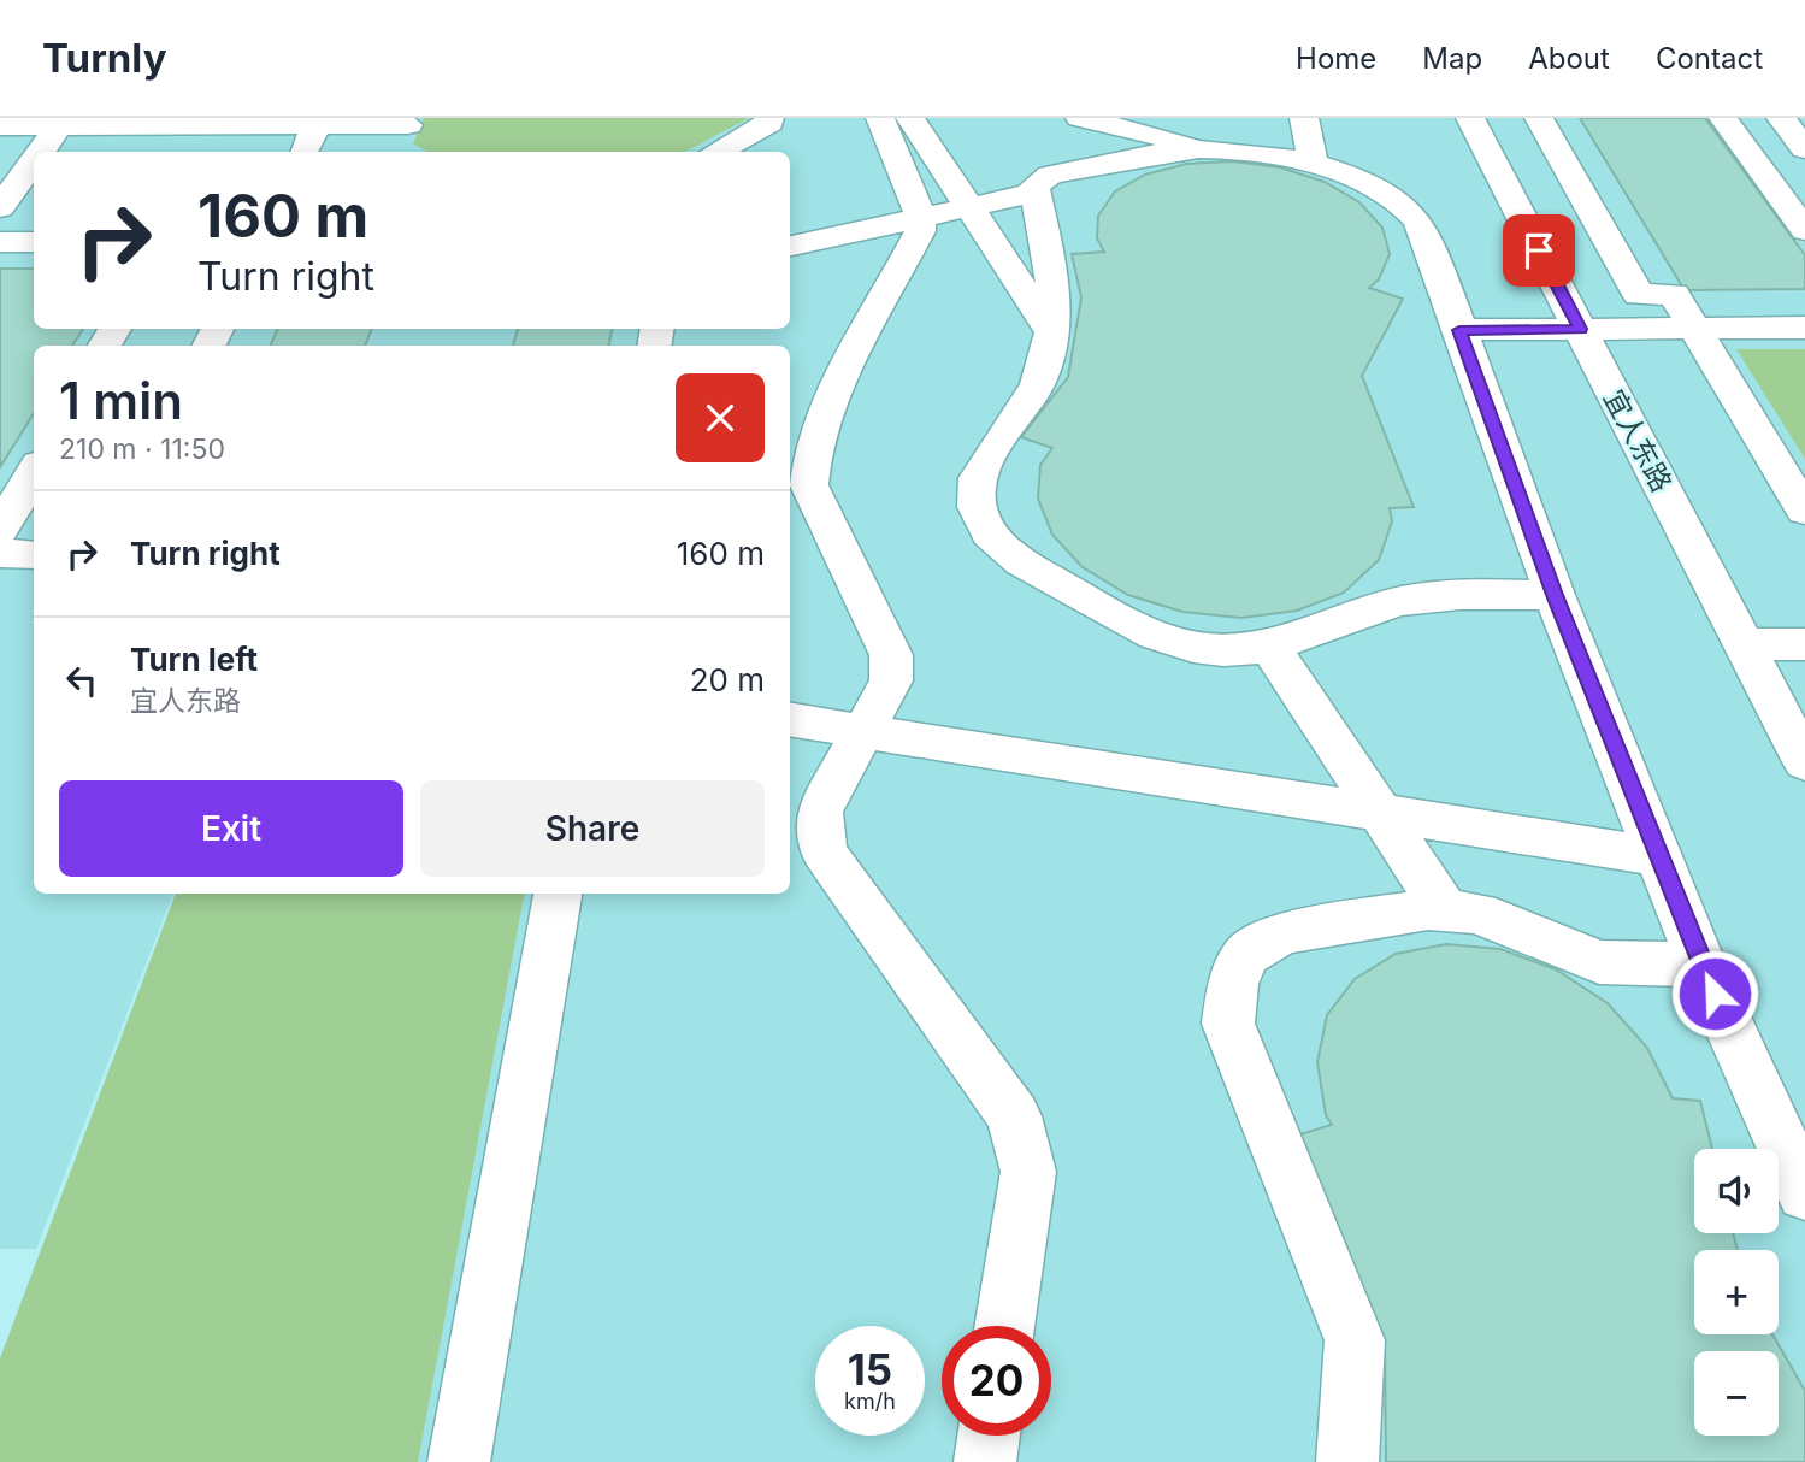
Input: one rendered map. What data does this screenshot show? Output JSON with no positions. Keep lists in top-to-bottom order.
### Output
{
  "streets": {
    "street": ["宜人东路"]
  },
  "page": {
    "header": "Turnly",
    "nav": [
      "Home",
      "Map",
      "About",
      "Contact"
    ],
    "turn": ["160 m", "Turn right"],
    "heading": ["1 min", "210 m · 11:50"],
    "list": [
      {
        "name": "Turn right",
        "value": "160 m"
      },
      {
        "name": "Turn left",
        "note": "宜人东路",
        "value": "20 m"
      }
    ],
    "buttons": ["Exit", "Share"],
    "map_buttons": ["+", "−"],
    "speed": "15 km/h",
    "limit": "20"
  }
}
